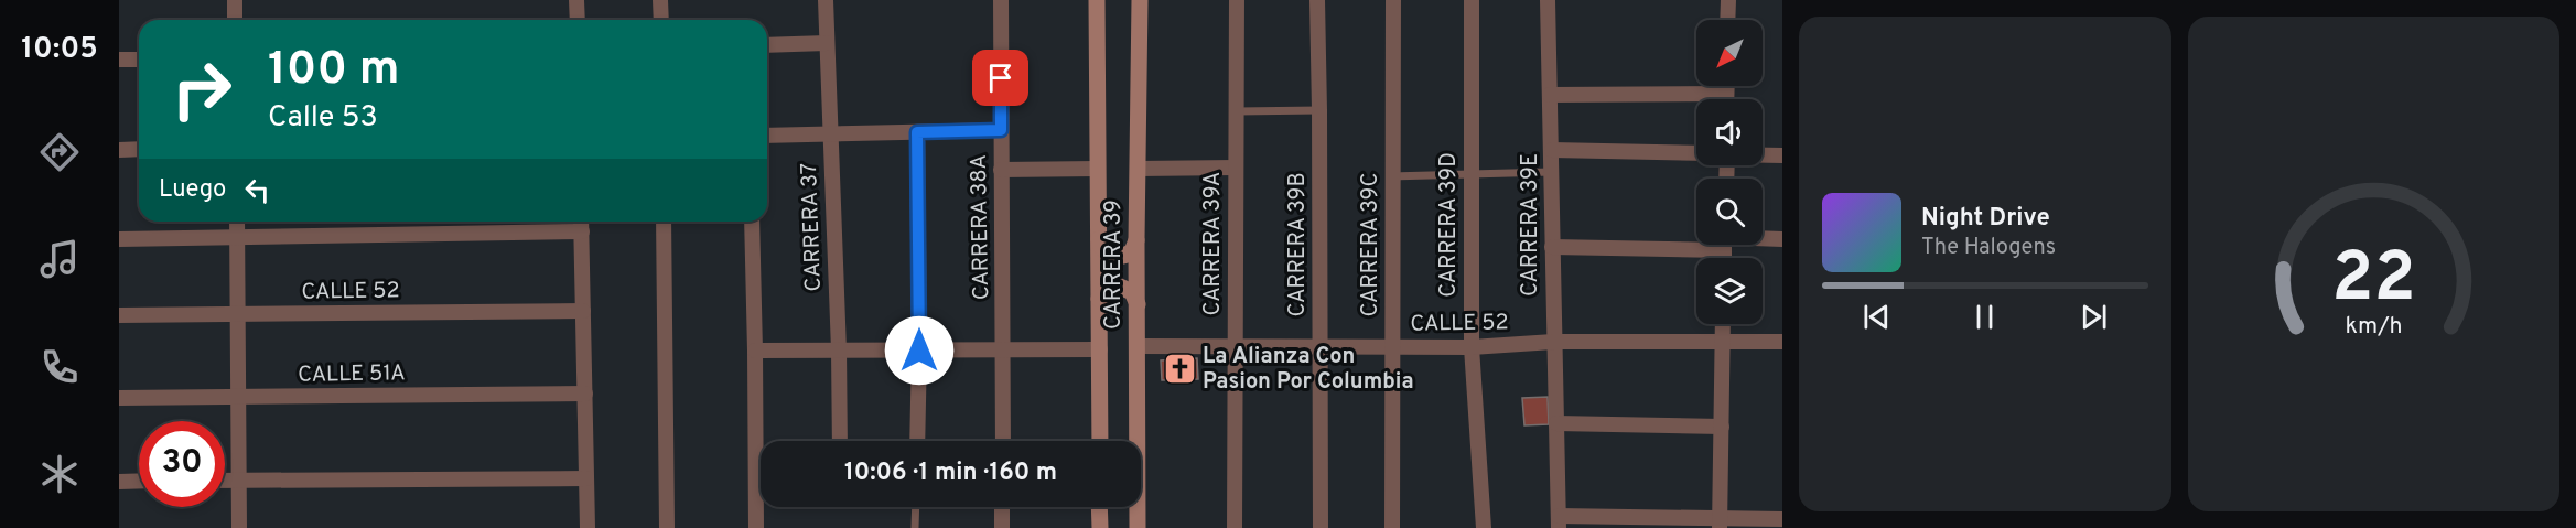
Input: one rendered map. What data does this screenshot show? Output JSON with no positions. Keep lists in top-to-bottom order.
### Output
{
  "streets": {
    "main road": ["CARRERA 39"],
    "street": [
      "CARRERA 39D",
      "CARRERA 39E",
      "CARRERA 37",
      "CARRERA 38A",
      "CARRERA 39A",
      "CARRERA 39B",
      "CARRERA 39C",
      "CALLE 52",
      "CALLE 51A"
    ]
  },
  "crossings": [
    ["CARRERA 39D", "CALLE 52"],
    ["CARRERA 39E", "CALLE 52"],
    ["CARRERA 39A", "CALLE 52"],
    ["CARRERA 39B", "CALLE 52"],
    ["CARRERA 39C", "CALLE 52"],
    ["CARRERA 39", "CALLE 52"]
  ],
  "places": {
    "church": ["La Alianza Con Pasion Por Columbia"]
  },
  "north": "bottom left",
  "page": {
    "tabs": "10:05",
    "turn": ["100 m", "Calle 53"],
    "then": "Luego",
    "song": ["Night Drive", "The Halogens"],
    "limit": "30",
    "trip": "10:06 · 1 min · 160 m",
    "gauge": ["22", "km/h"]
  }
}
